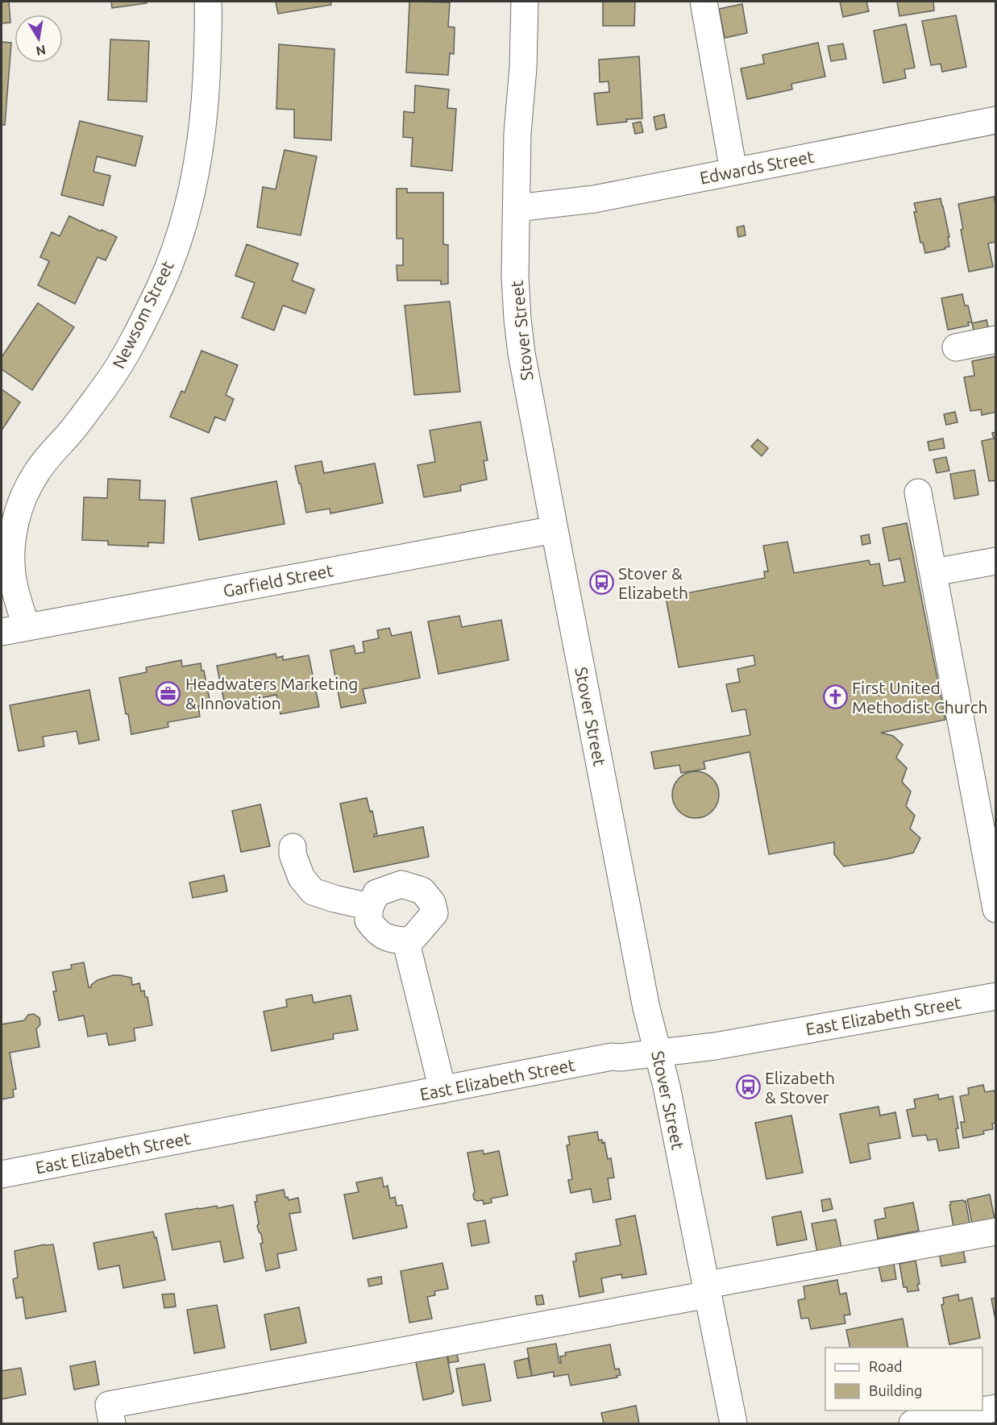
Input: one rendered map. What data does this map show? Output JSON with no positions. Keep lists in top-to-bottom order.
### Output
{
  "streets": {
    "street": [
      "Edwards Street",
      "Newsom Street",
      "Stover Street",
      "Garfield Street",
      "East Elizabeth Street"
    ]
  },
  "crossings": [
    ["Edwards Street", "Stover Street"],
    ["Newsom Street", "Garfield Street"],
    ["Stover Street", "Garfield Street"],
    ["Stover Street", "East Elizabeth Street"]
  ],
  "places": {
    "bus stop": ["Stover & Elizabeth", "Elizabeth & Stover"],
    "office": ["Headwaters Marketing & Innovation"],
    "church": ["First United Methodist Church"]
  },
  "legend": ["Road", "Building"],
  "north": "bottom"
}
